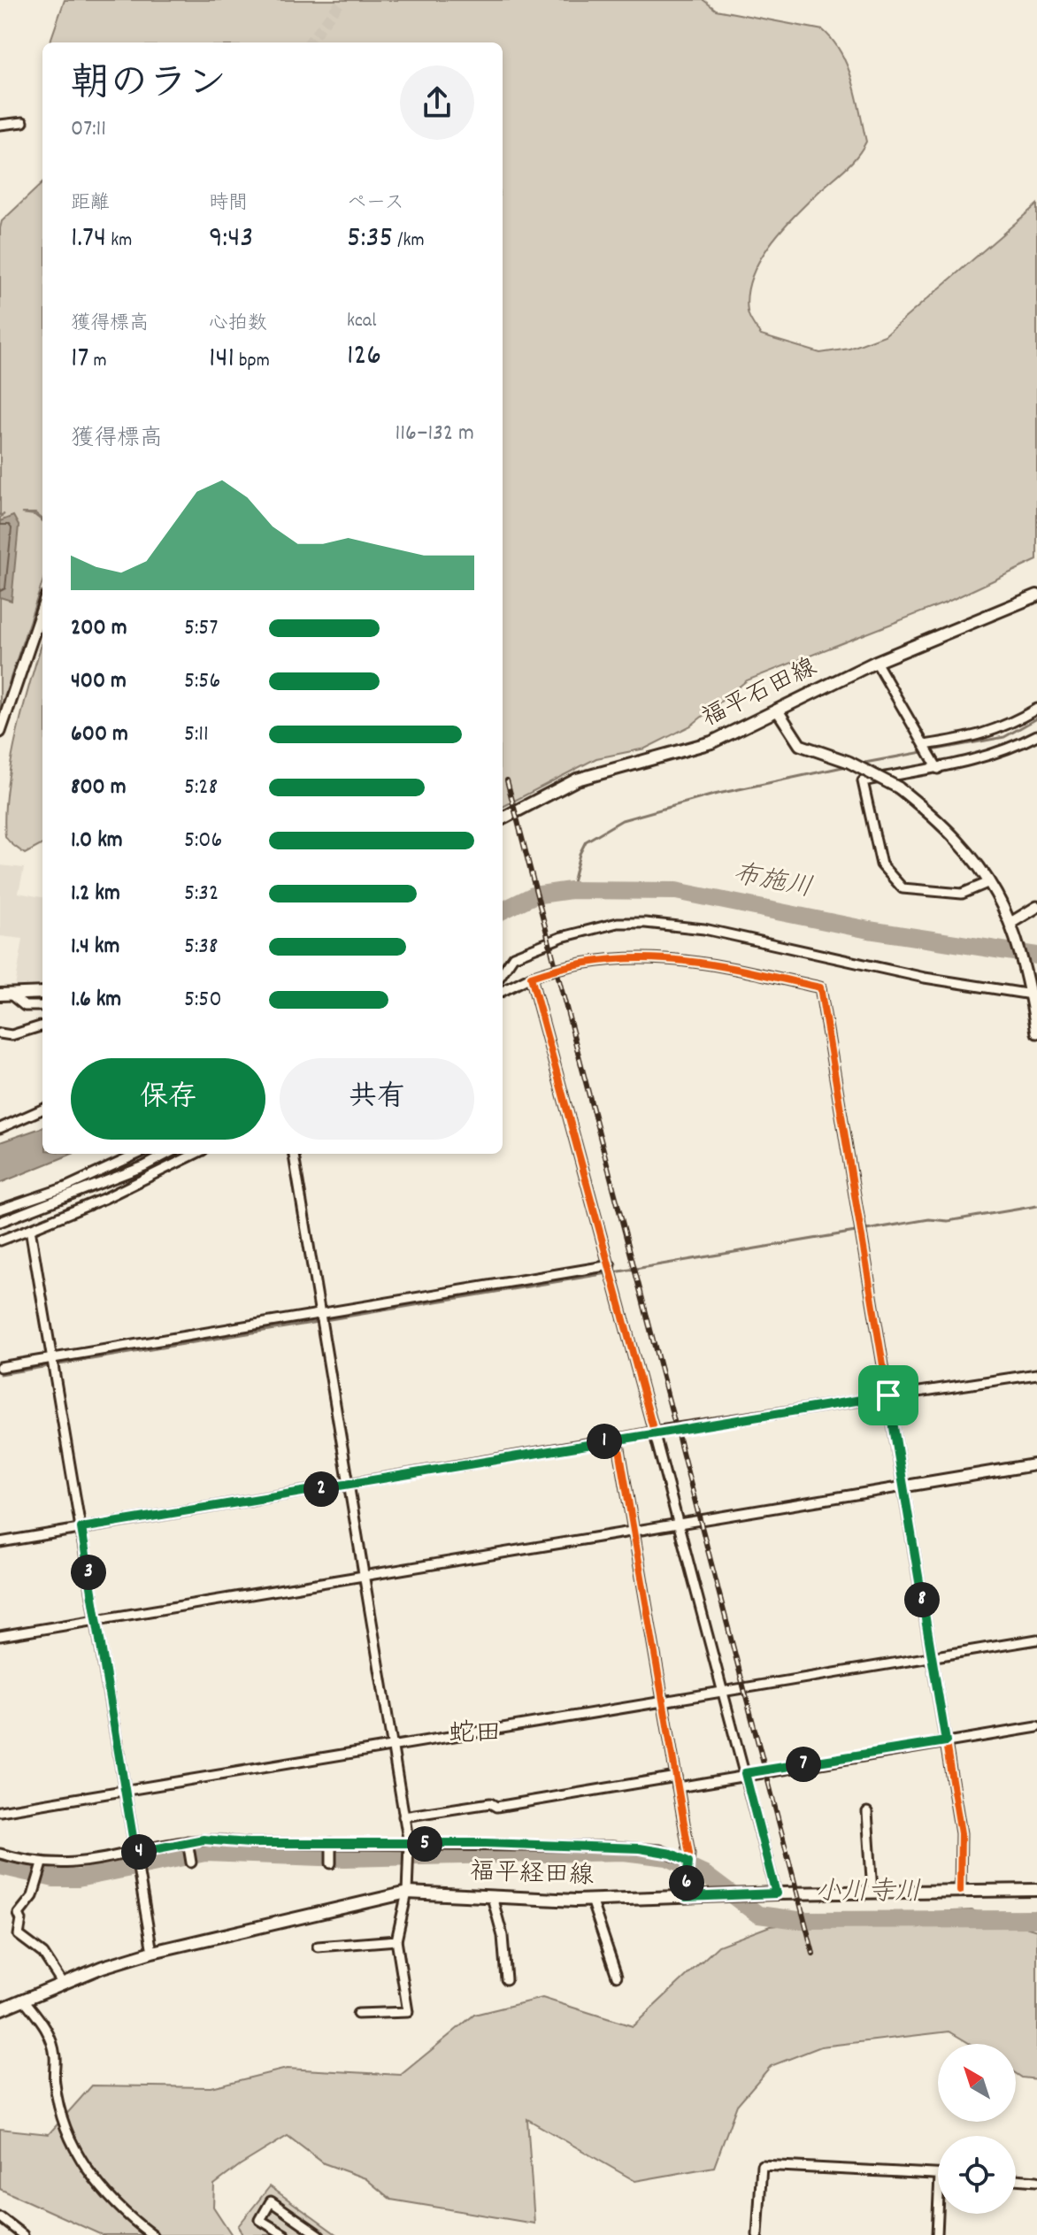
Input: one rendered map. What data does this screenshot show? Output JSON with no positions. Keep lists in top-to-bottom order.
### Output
{
  "streets": {
    "main road": ["福平石田線", "福平経田線"]
  },
  "districts": ["蛇田"],
  "water": ["布施川", "小川寺川"],
  "north": "top left",
  "page": {
    "heading": ["朝のラン", "07:11"],
    "stats": [
      ["距離", "1.74 km"],
      ["時間", "9:43"],
      ["ペース", "5:35 /km"],
      ["獲得標高", "17 m"],
      ["心拍数", "141 bpm"],
      ["kcal", "126"]
    ],
    "chart": ["獲得標高", "116–132 m"],
    "list": [
      {
        "name": "200 m",
        "note": "5:57"
      },
      {
        "name": "400 m",
        "note": "5:56"
      },
      {
        "name": "600 m",
        "note": "5:11"
      },
      {
        "name": "800 m",
        "note": "5:28"
      },
      {
        "name": "1.0 km",
        "note": "5:06"
      },
      {
        "name": "1.2 km",
        "note": "5:32"
      },
      {
        "name": "1.4 km",
        "note": "5:38"
      },
      {
        "name": "1.6 km",
        "note": "5:50"
      }
    ],
    "buttons": ["保存", "共有"],
    "pins": [
      "1",
      "2",
      "3",
      "8",
      "7",
      "5",
      "4",
      "6"
    ]
  }
}
